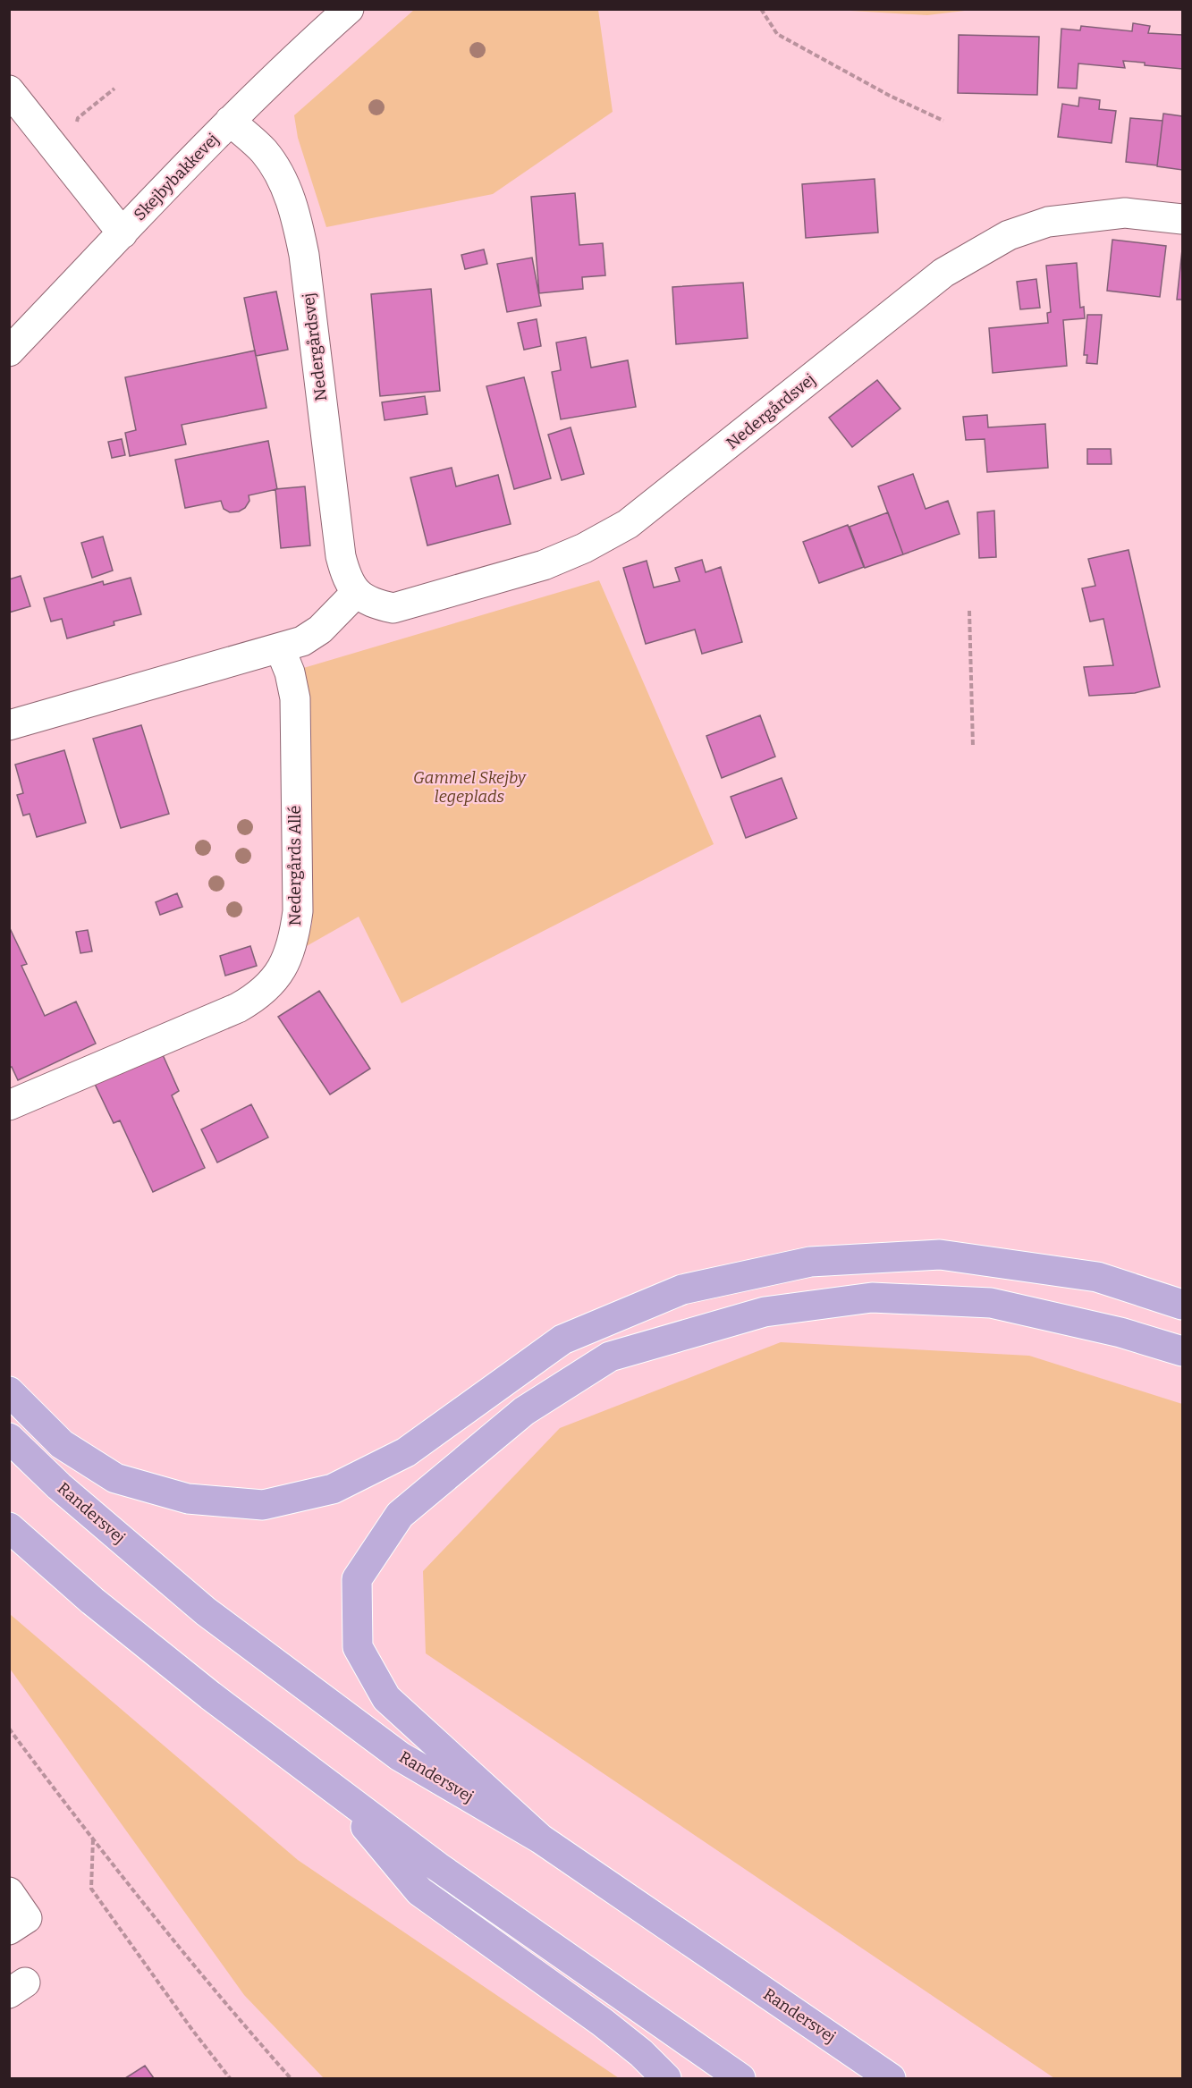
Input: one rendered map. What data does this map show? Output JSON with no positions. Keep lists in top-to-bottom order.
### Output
{
  "streets": {
    "main road": ["Randersvej"],
    "street": ["Skejbybakkevej", "Nedergårdsvej", "Nedergårds Allé"]
  },
  "crossings": [
    ["Skejbybakkevej", "Nedergårdsvej"]
  ],
  "parks": ["Gammel Skejby legeplads"]
}
